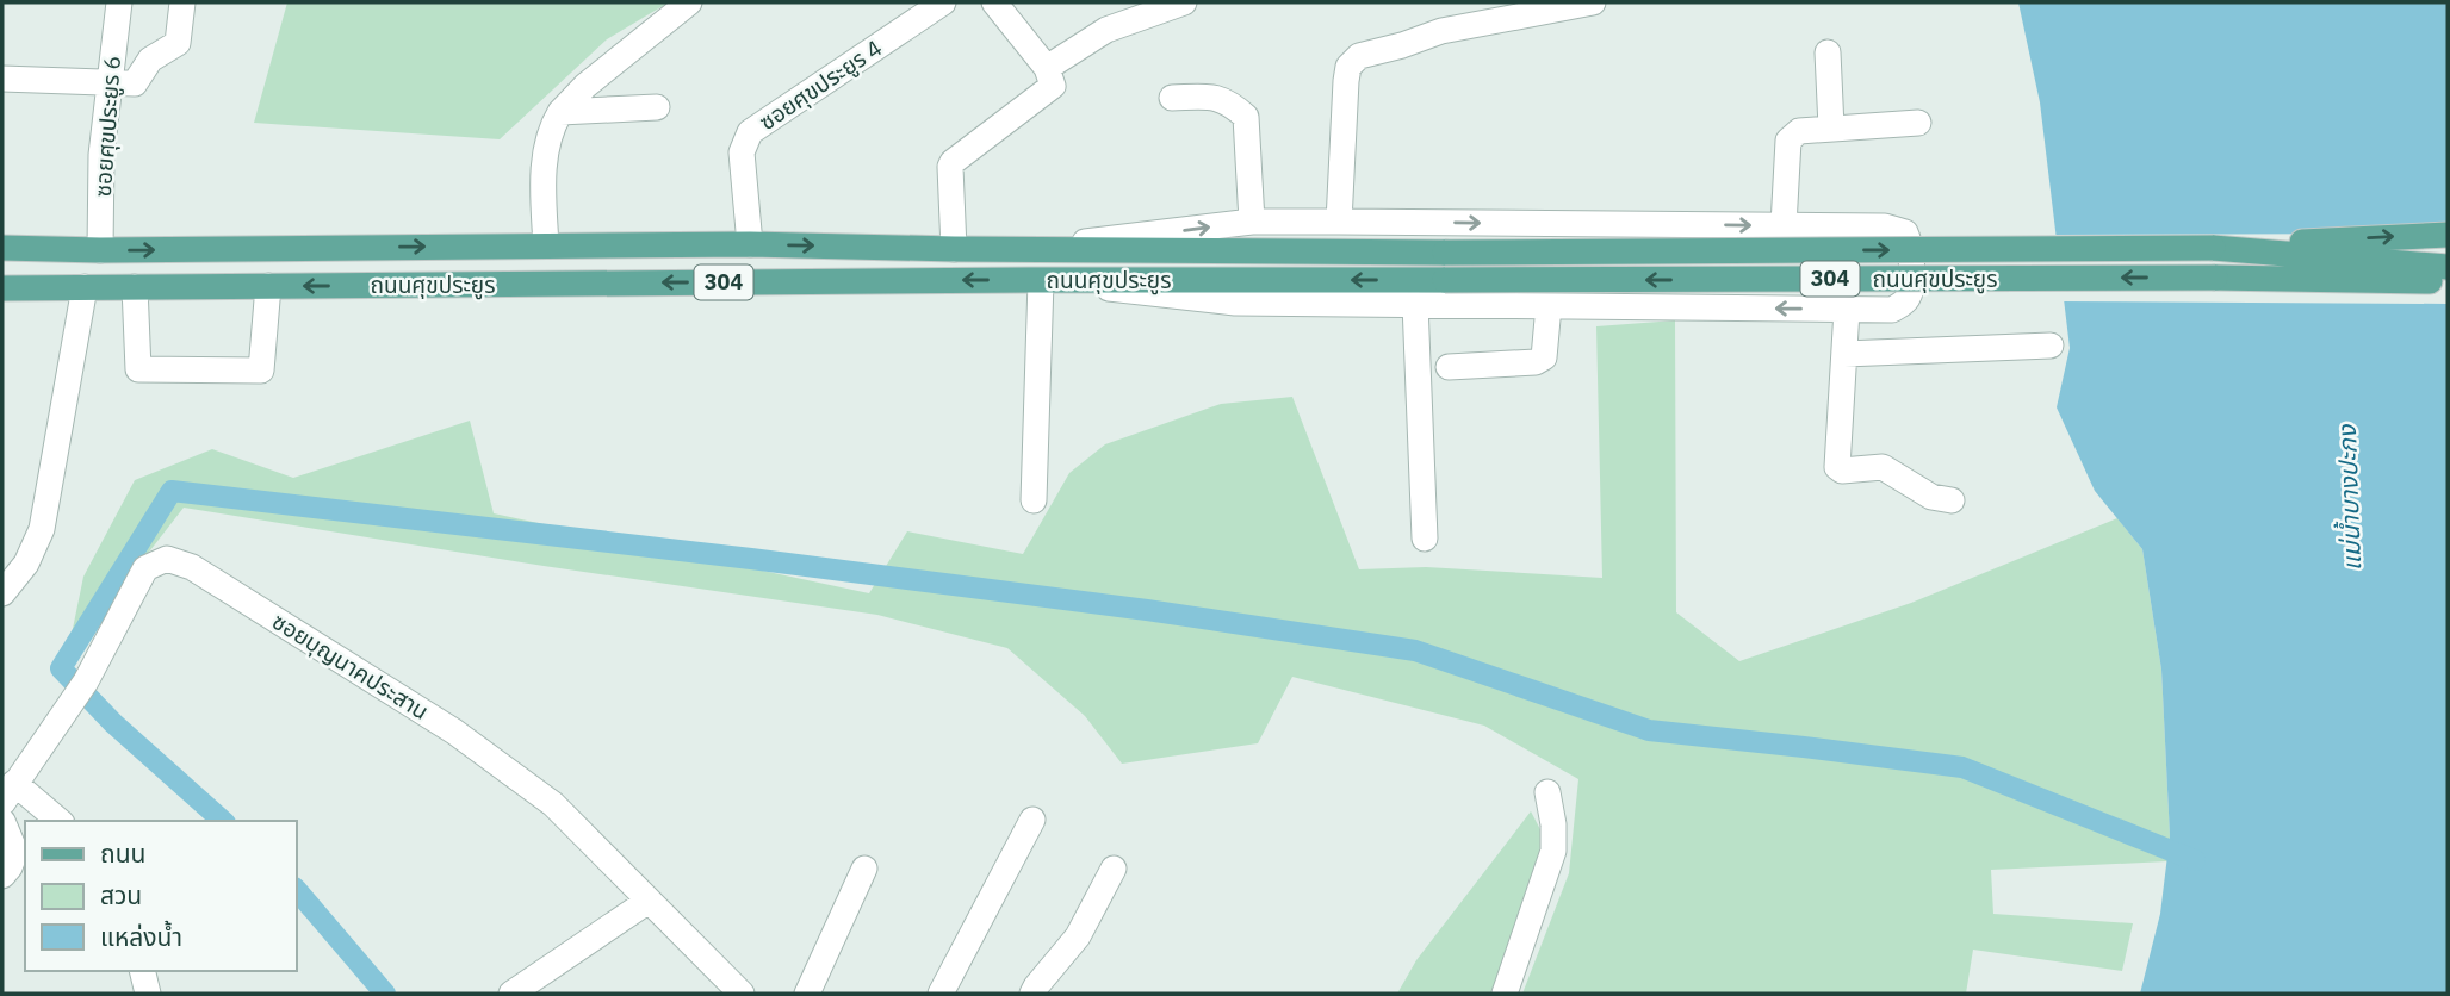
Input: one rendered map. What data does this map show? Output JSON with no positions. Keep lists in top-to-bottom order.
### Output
{
  "streets": {
    "main road": ["304", "ถนนศุขประยูร"],
    "street": ["ซอยศุขประยูร 4", "ซอยศุขประยูร 6", "ซอยบุญนาคประสาน"]
  },
  "crossings": [
    ["ซอยศุขประยูร 4", "ถนนศุขประยูร"],
    ["ซอยศุขประยูร 6", "ถนนศุขประยูร"]
  ],
  "water": ["แม่น้ำบางปะกง"],
  "legend": ["ถนน", "สวน", "แหล่งน้ำ"]
}
